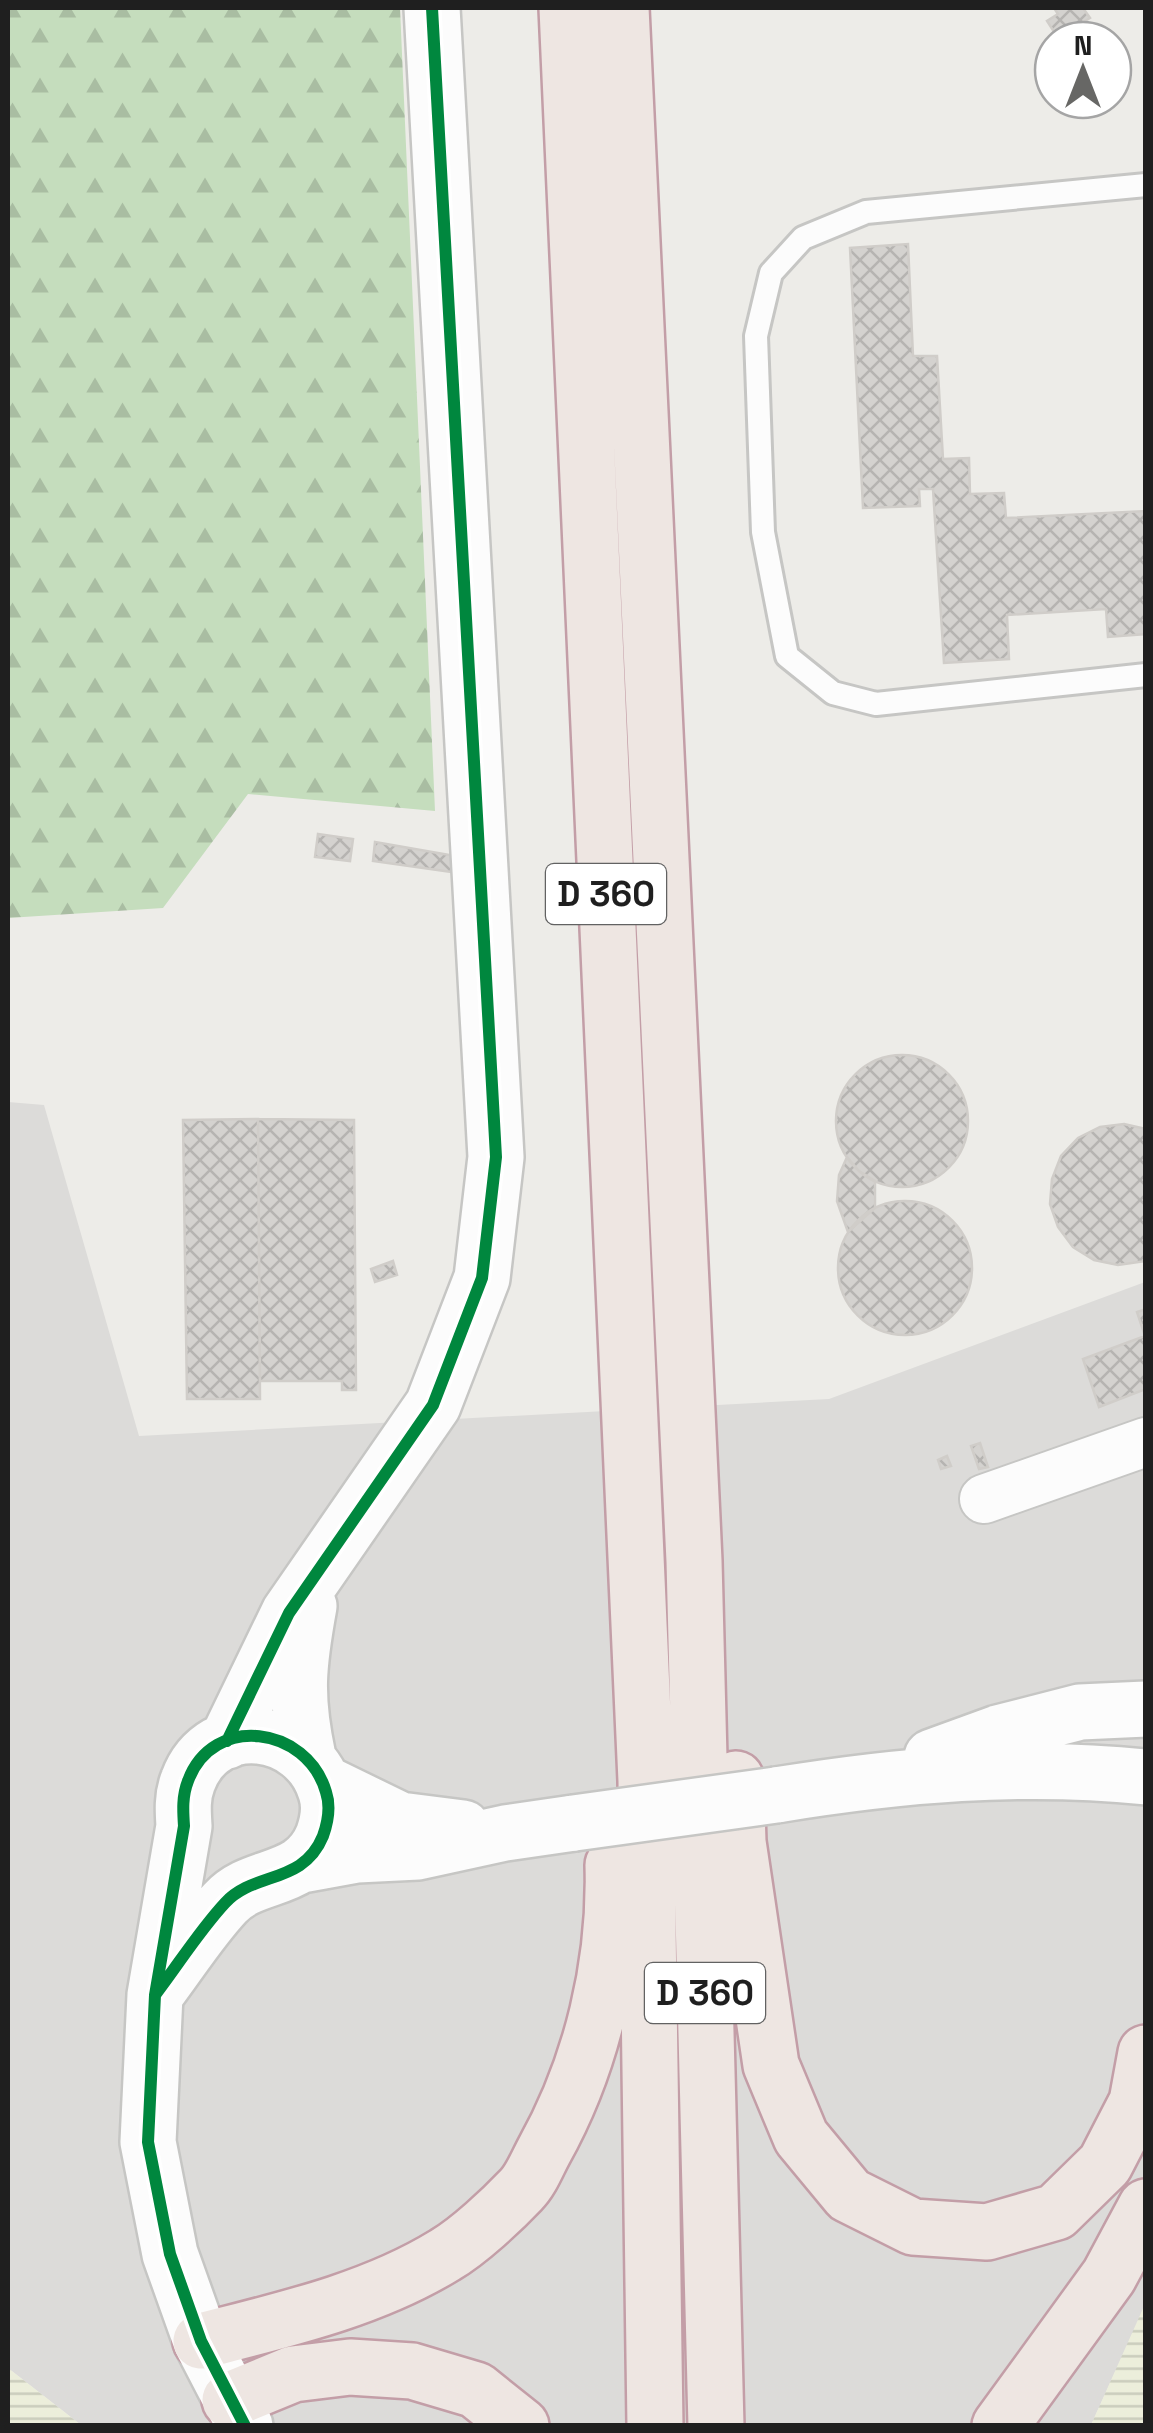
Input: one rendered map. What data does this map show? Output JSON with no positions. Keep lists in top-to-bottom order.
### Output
{
  "streets": {
    "highway": ["D 360"]
  },
  "north": "top"
}
